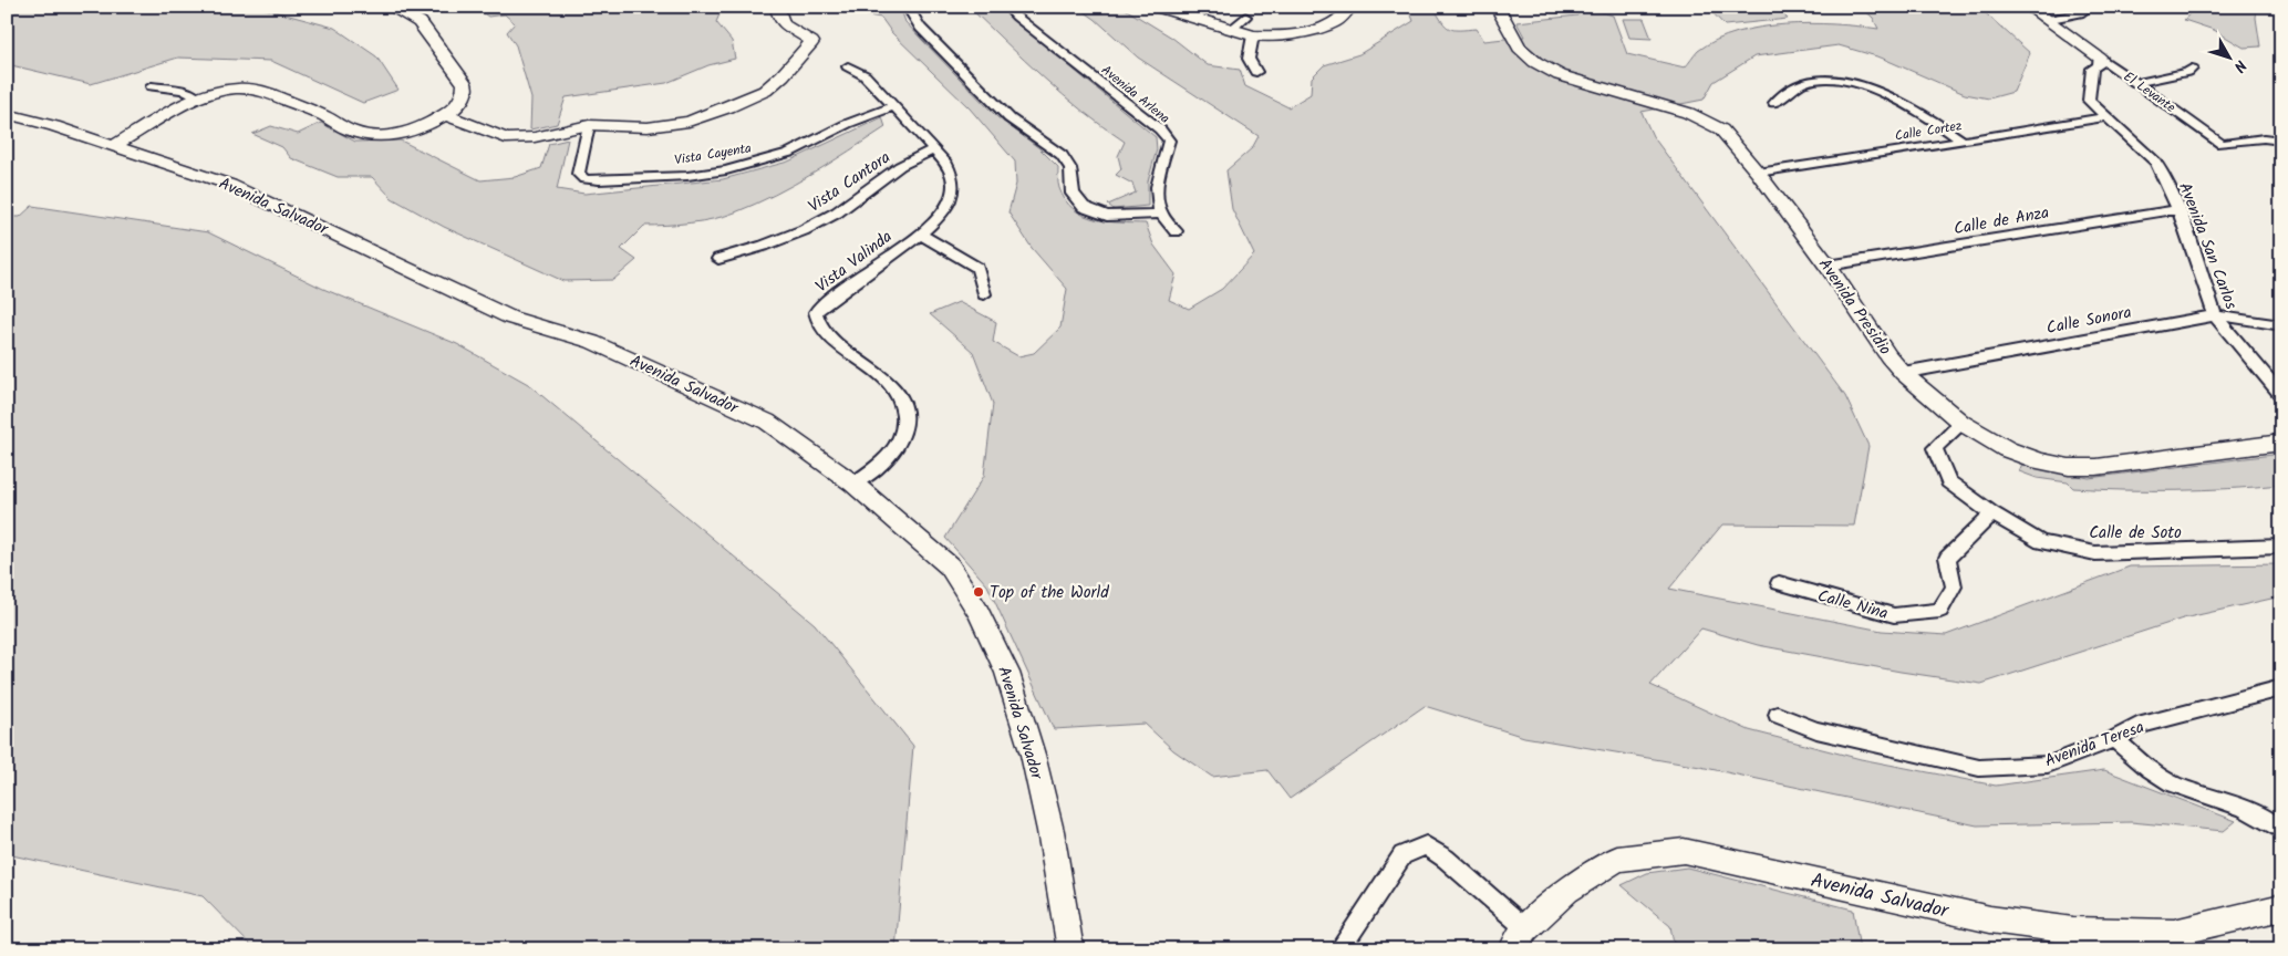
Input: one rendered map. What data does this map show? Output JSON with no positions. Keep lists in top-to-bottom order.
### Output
{
  "streets": {
    "street": [
      "El Levante",
      "Avenida Arlena",
      "Calle Cortez",
      "Vista Cayenta",
      "Vista Cantora",
      "Avenida Salvador",
      "Calle de Anza",
      "Avenida San Carlos",
      "Vista Valinda",
      "Avenida Presidio",
      "Calle Sonora",
      "Calle de Soto",
      "Calle Nina",
      "Avenida Teresa"
    ]
  },
  "crossings": [
    ["El Levante", "Avenida San Carlos"],
    ["Calle Cortez", "Avenida San Carlos"],
    ["Calle Cortez", "Avenida Presidio"],
    ["Vista Cayenta", "Vista Valinda"],
    ["Vista Cantora", "Vista Valinda"],
    ["Avenida Salvador", "Vista Valinda"],
    ["Calle de Anza", "Avenida San Carlos"],
    ["Calle de Anza", "Avenida Presidio"],
    ["Avenida San Carlos", "Calle Sonora"],
    ["Avenida Presidio", "Calle Sonora"],
    ["Avenida Presidio", "Calle de Soto"],
    ["Calle de Soto", "Calle Nina"]
  ],
  "places": ["Top of the World"],
  "north": "bottom right"
}
